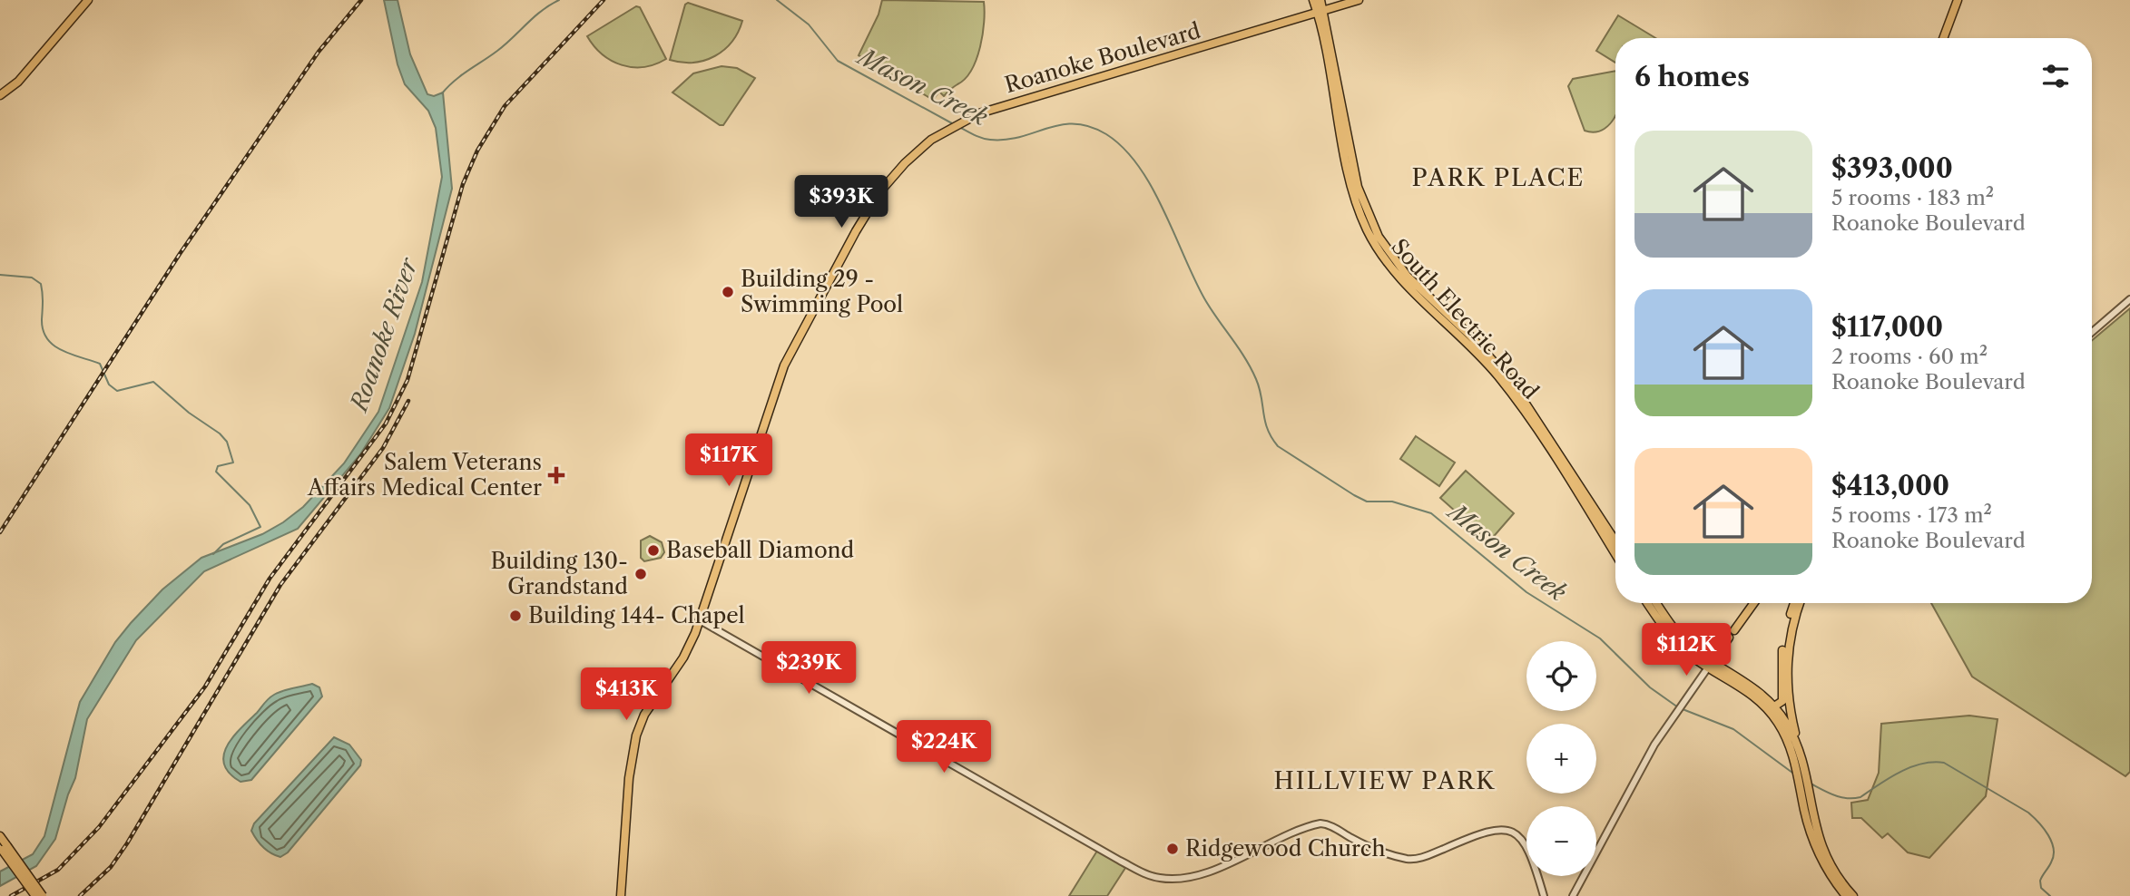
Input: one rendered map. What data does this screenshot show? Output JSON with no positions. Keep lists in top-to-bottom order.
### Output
{
  "streets": {
    "main road": ["Roanoke Boulevard", "South Electric Road"]
  },
  "crossings": [
    ["Roanoke Boulevard", "South Electric Road"]
  ],
  "districts": ["PARK PLACE", "HILLVIEW PARK"],
  "water": ["Mason Creek", "Roanoke River"],
  "places": {
    "other": [
      "Building 29 - Swimming Pool",
      "Baseball Diamond",
      "Building 130- Grandstand",
      "Building 144- Chapel",
      "Ridgewood Church"
    ],
    "health": ["Salem Veterans Affairs Medical Center"]
  },
  "page": {
    "heading": "6 homes",
    "list": [
      {
        "name": "$393,000",
        "note": "5 rooms · 183 m² · Roanoke Boulevard"
      },
      {
        "name": "$117,000",
        "note": "2 rooms · 60 m² · Roanoke Boulevard"
      },
      {
        "name": "$413,000",
        "note": "5 rooms · 173 m² · Roanoke Boulevard"
      }
    ],
    "price": [
      "$393K",
      "$117K",
      "$112K",
      "$239K",
      "$413K",
      "$224K"
    ],
    "map_buttons": ["+", "−"]
  }
}
